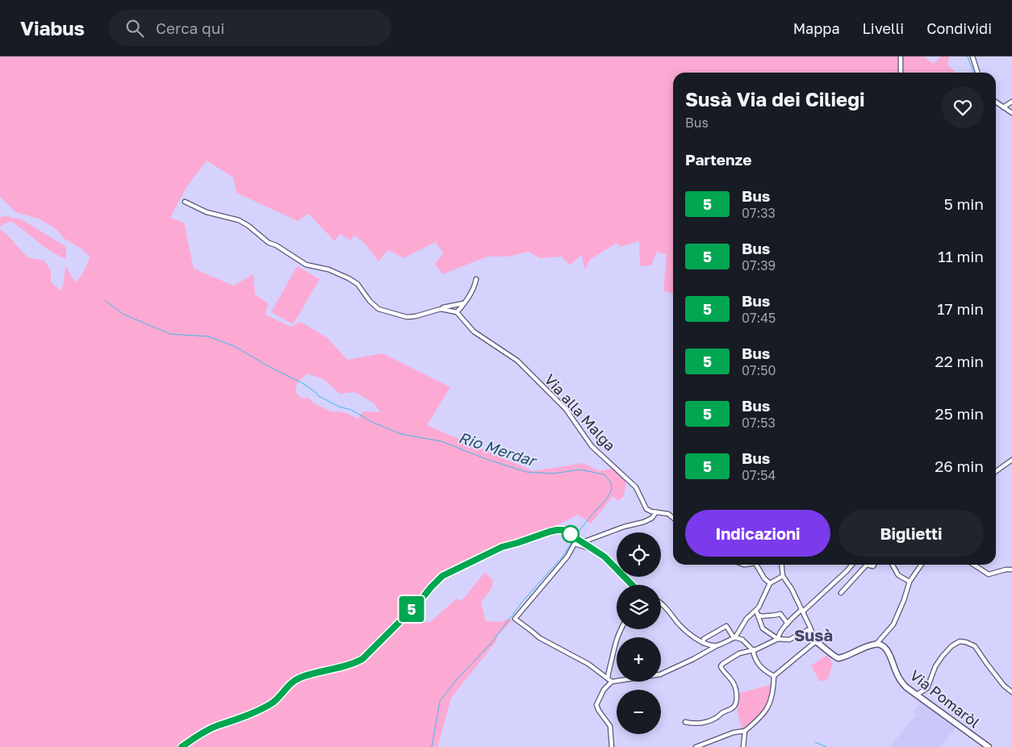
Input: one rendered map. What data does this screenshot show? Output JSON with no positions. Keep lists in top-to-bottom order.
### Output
{
  "streets": {
    "street": ["Via alla Malga", "Via Pomaròl"]
  },
  "districts": ["Susà"],
  "water": ["Rio Merdar"],
  "lines": ["bus line 5"],
  "page": {
    "header": "Viabus",
    "search": "Cerca qui",
    "nav": ["Mappa", "Livelli", "Condividi"],
    "on_map": "5",
    "heading": [
      ["Susà Via dei Ciliegi", "Bus"],
      "Partenze"
    ],
    "list": [
      {
        "mark": "5",
        "name": "Bus",
        "note": "07:33",
        "value": "5 min"
      },
      {
        "mark": "5",
        "name": "Bus",
        "note": "07:39",
        "value": "11 min"
      },
      {
        "mark": "5",
        "name": "Bus",
        "note": "07:45",
        "value": "17 min"
      },
      {
        "mark": "5",
        "name": "Bus",
        "note": "07:50",
        "value": "22 min"
      },
      {
        "mark": "5",
        "name": "Bus",
        "note": "07:53",
        "value": "25 min"
      },
      {
        "mark": "5",
        "name": "Bus",
        "note": "07:54",
        "value": "26 min"
      }
    ],
    "buttons": ["Indicazioni", "Biglietti"],
    "map_buttons": ["+", "−"]
  }
}
